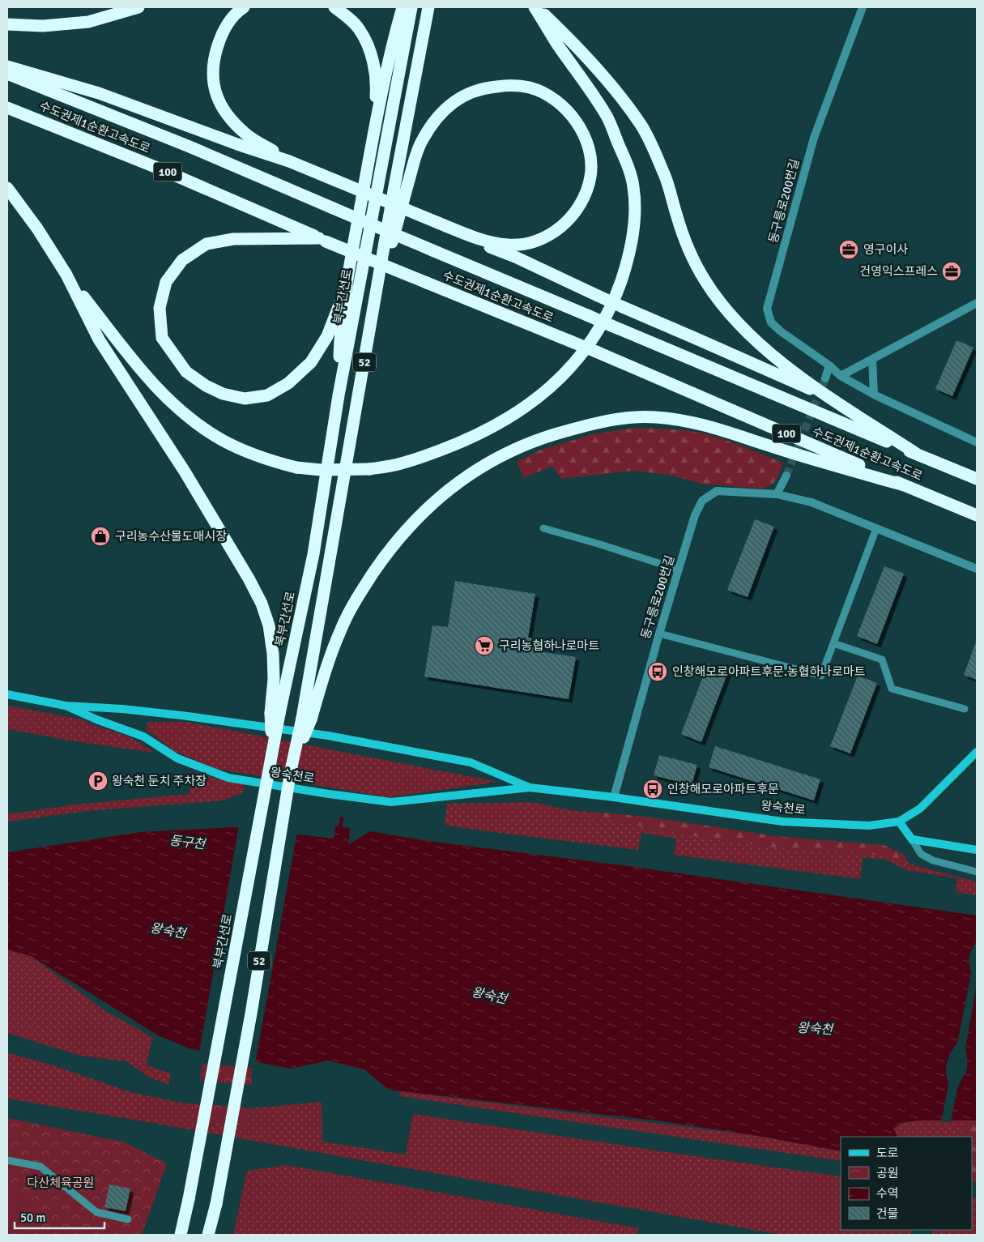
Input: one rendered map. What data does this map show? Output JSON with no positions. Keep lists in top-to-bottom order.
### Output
{
  "streets": {
    "highway": [
      "수도권제1순환고속도로",
      "100",
      "북부간선로",
      "52"
    ],
    "street": ["동구릉로200번길", "왕숙천로"]
  },
  "crossings": [
    ["동구릉로200번길", "왕숙천로"]
  ],
  "water": ["동구천", "왕숙천"],
  "parks": ["다산체육공원"],
  "places": {
    "office": ["영구이사", "건영익스프레스"],
    "shop": ["구리농수산물도매시장"],
    "supermarket": ["구리농협하나로마트"],
    "bus stop": ["인창해모로아파트후문.농협하나로마트", "인창해모로아파트후문"],
    "parking": ["왕숙천 둔치 주차장"]
  },
  "legend": [
    "도로",
    "공원",
    "수역",
    "건물"
  ],
  "scale_bar": "50 m"
}
